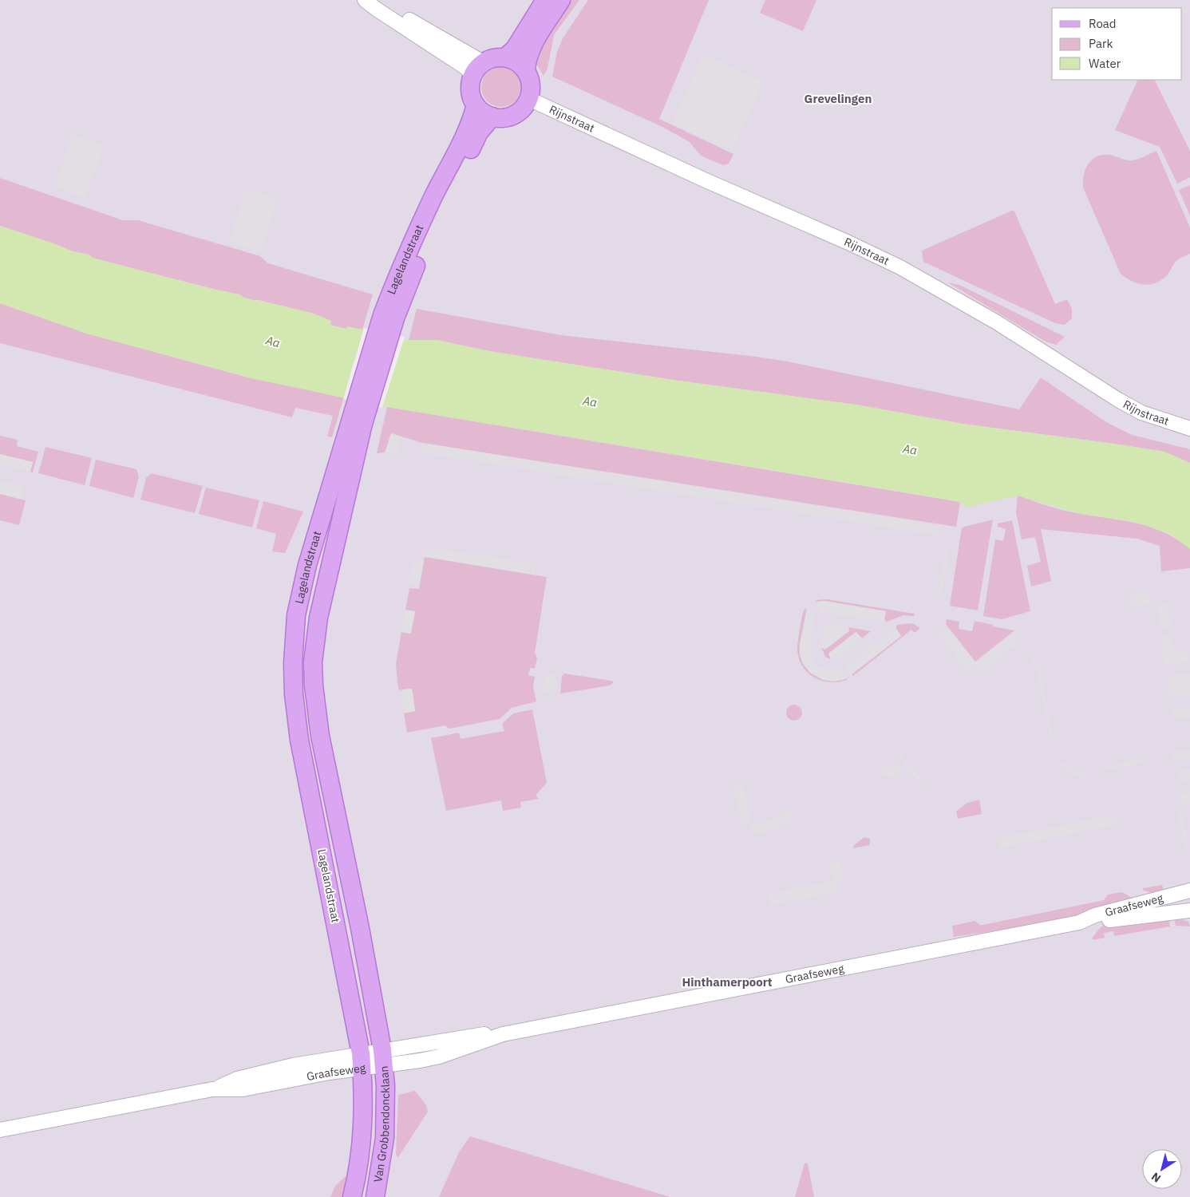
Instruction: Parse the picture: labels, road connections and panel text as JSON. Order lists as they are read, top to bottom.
{
  "streets": {
    "main road": ["Lagelandstraat", "Van Grobbendoncklaan"],
    "street": ["Rijnstraat", "Graafseweg"]
  },
  "crossings": [
    ["Rijnstraat", "Lagelandstraat"],
    ["Lagelandstraat", "Graafseweg"],
    ["Lagelandstraat", "Van Grobbendoncklaan"],
    ["Graafseweg", "Van Grobbendoncklaan"]
  ],
  "districts": ["Grevelingen", "Hinthamerpoort"],
  "water": ["Aa"],
  "legend": ["Road", "Park", "Water"],
  "north": "bottom left"
}
